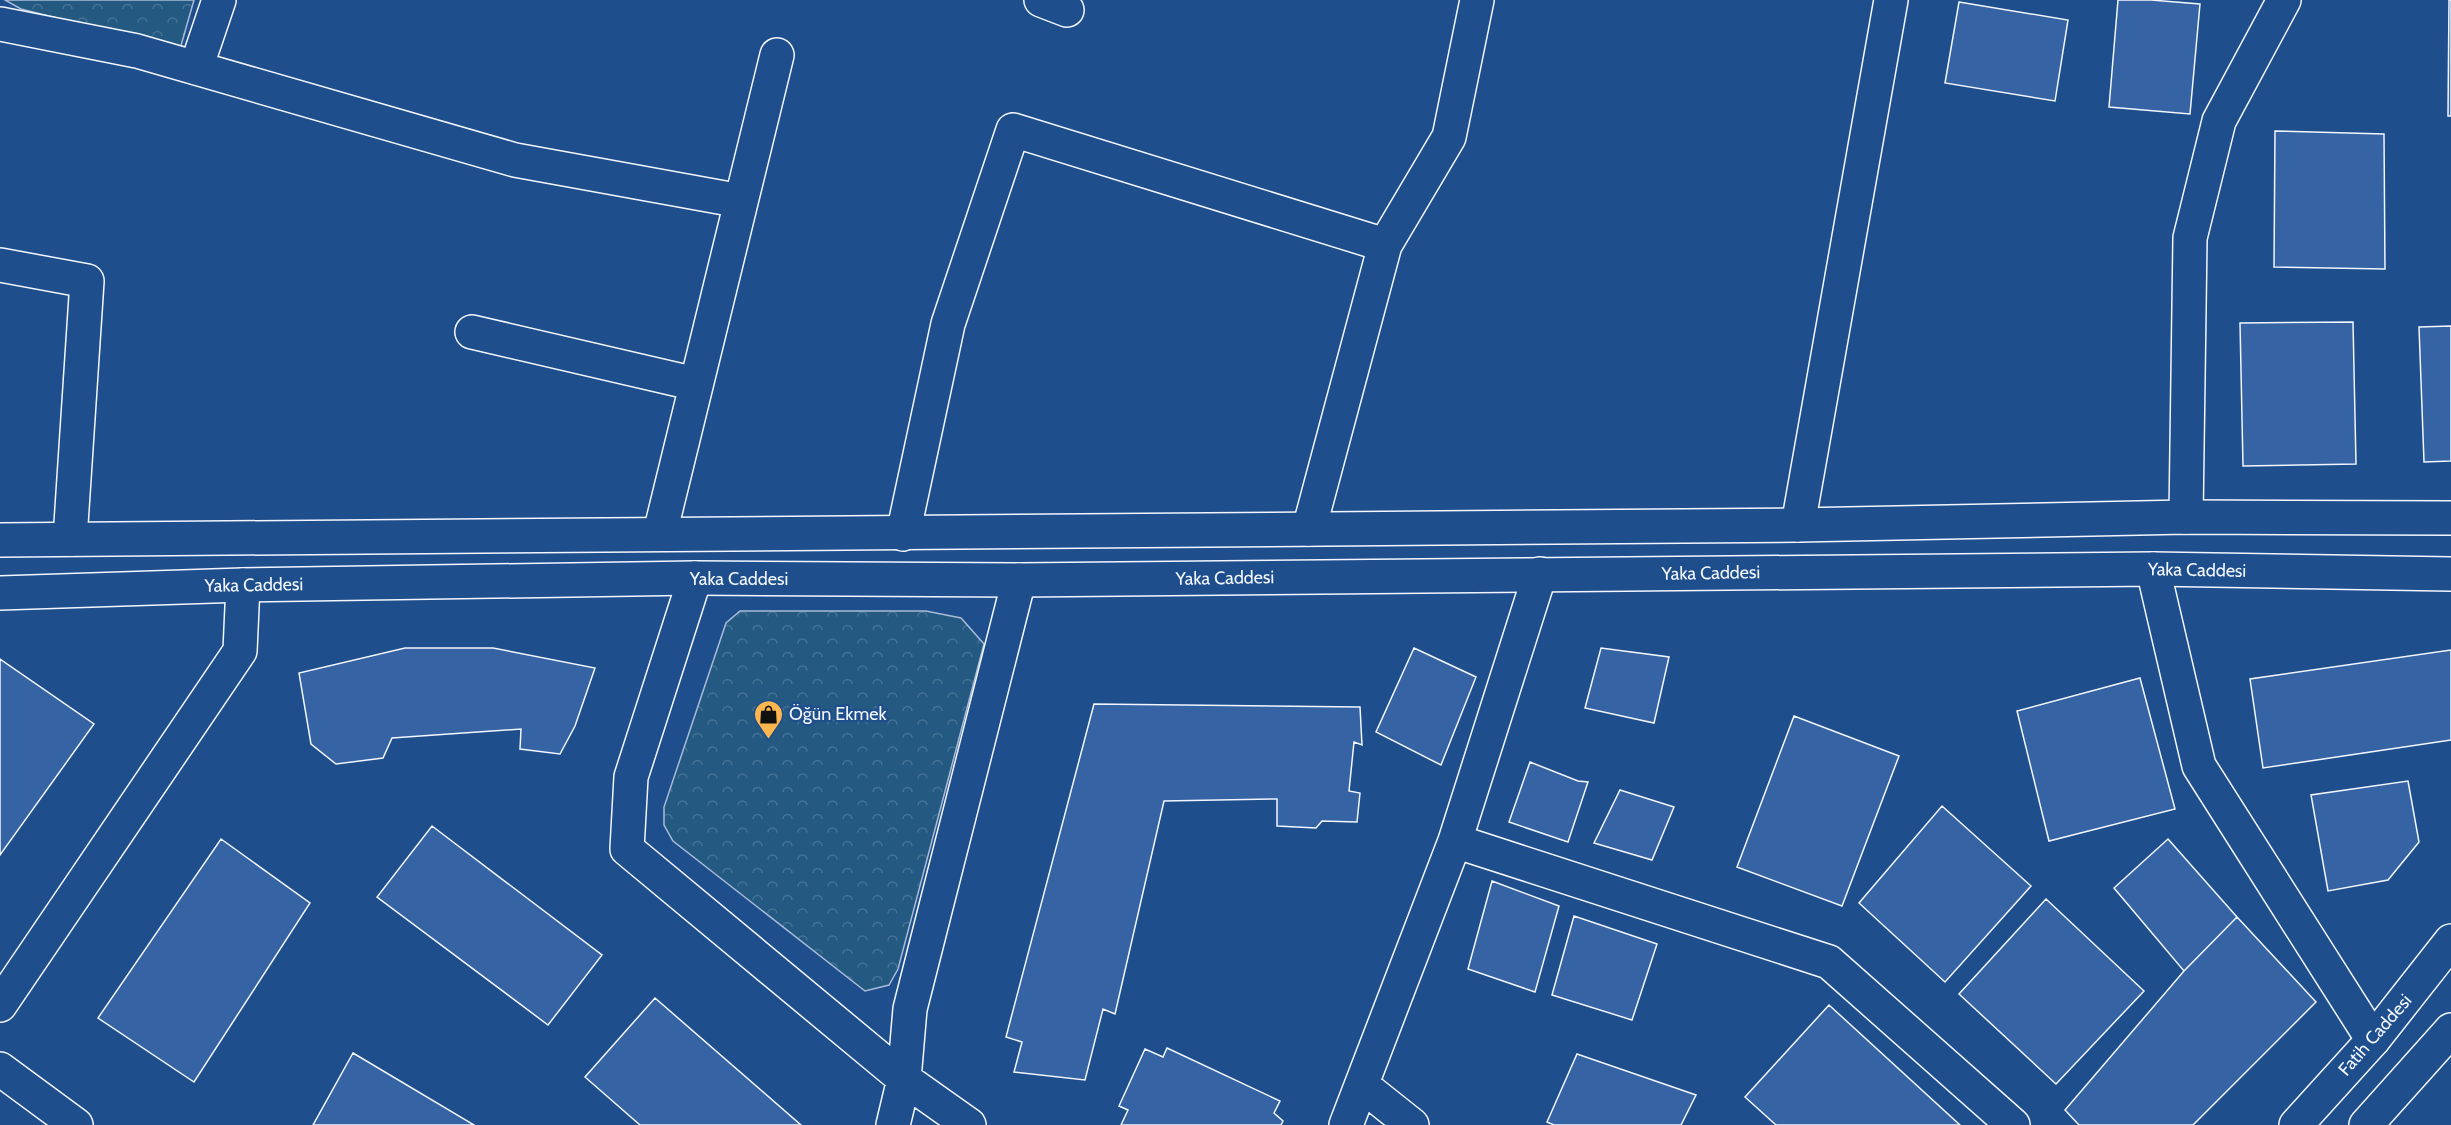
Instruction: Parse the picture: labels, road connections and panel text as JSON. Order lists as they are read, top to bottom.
{
  "streets": {
    "street": ["Yaka Caddesi", "Fatih Caddesi"]
  },
  "places": {
    "shop": ["Öğün Ekmek"]
  }
}
